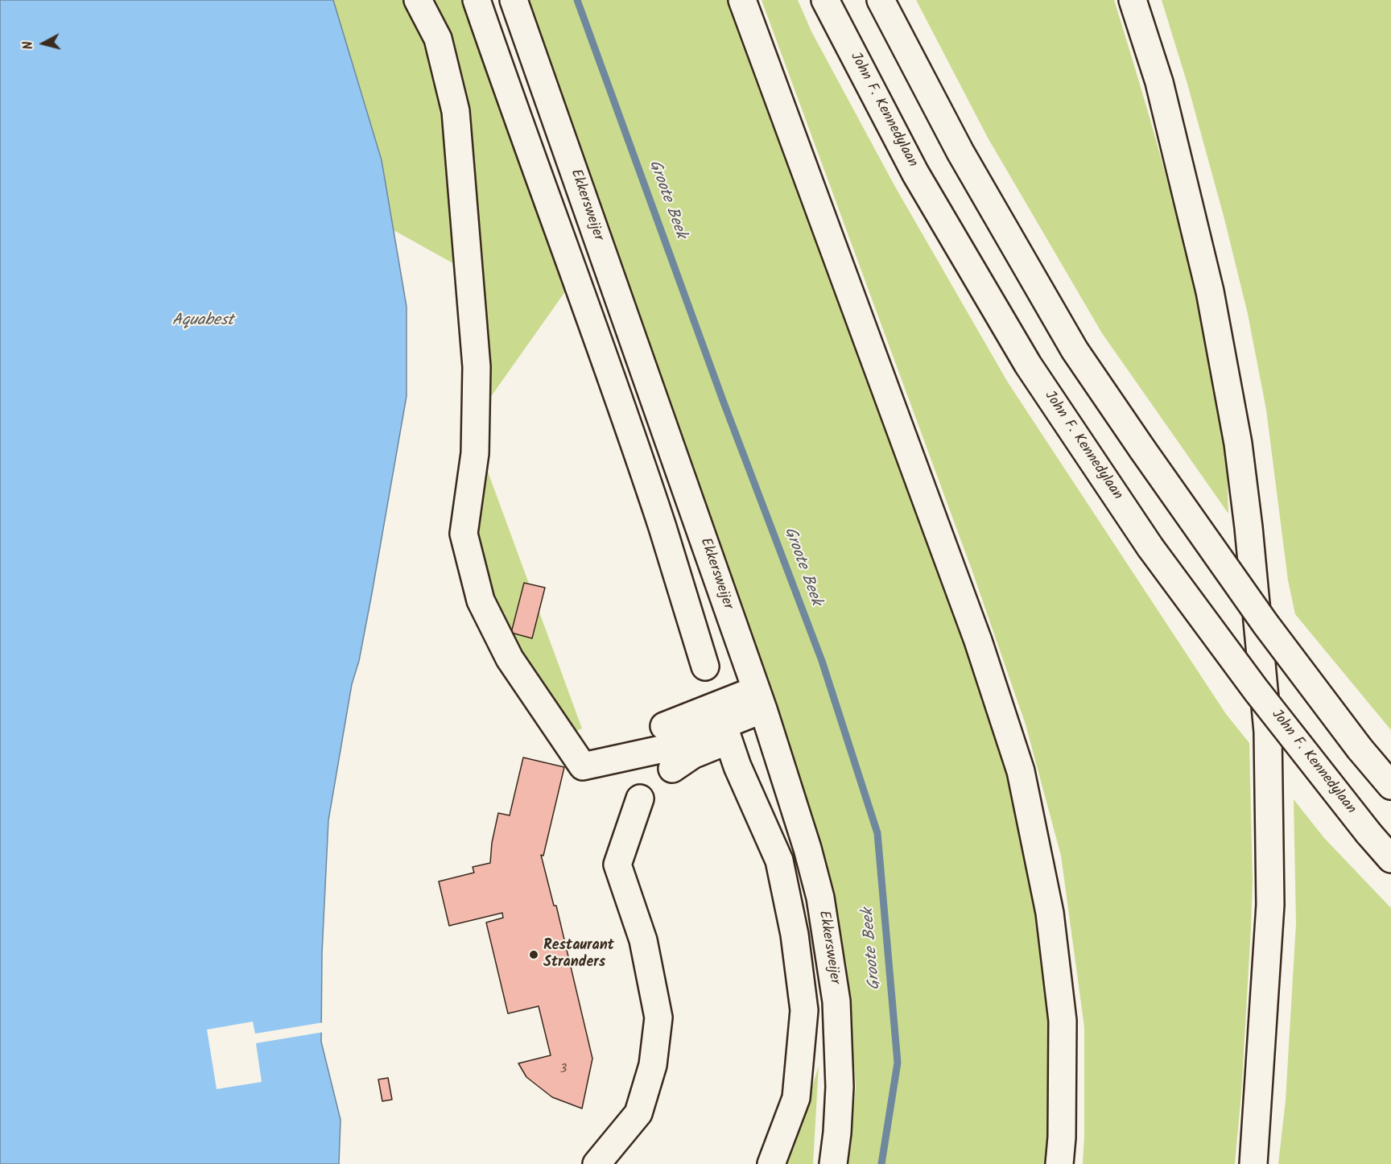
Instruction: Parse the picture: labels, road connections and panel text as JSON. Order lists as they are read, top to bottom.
{
  "streets": {
    "main road": ["John F. Kennedylaan", "Ekkersweijer"]
  },
  "water": ["Groote Beek", "Aquabest"],
  "places": ["Restaurant Stranders"],
  "house_numbers": ["3"],
  "north": "left"
}
